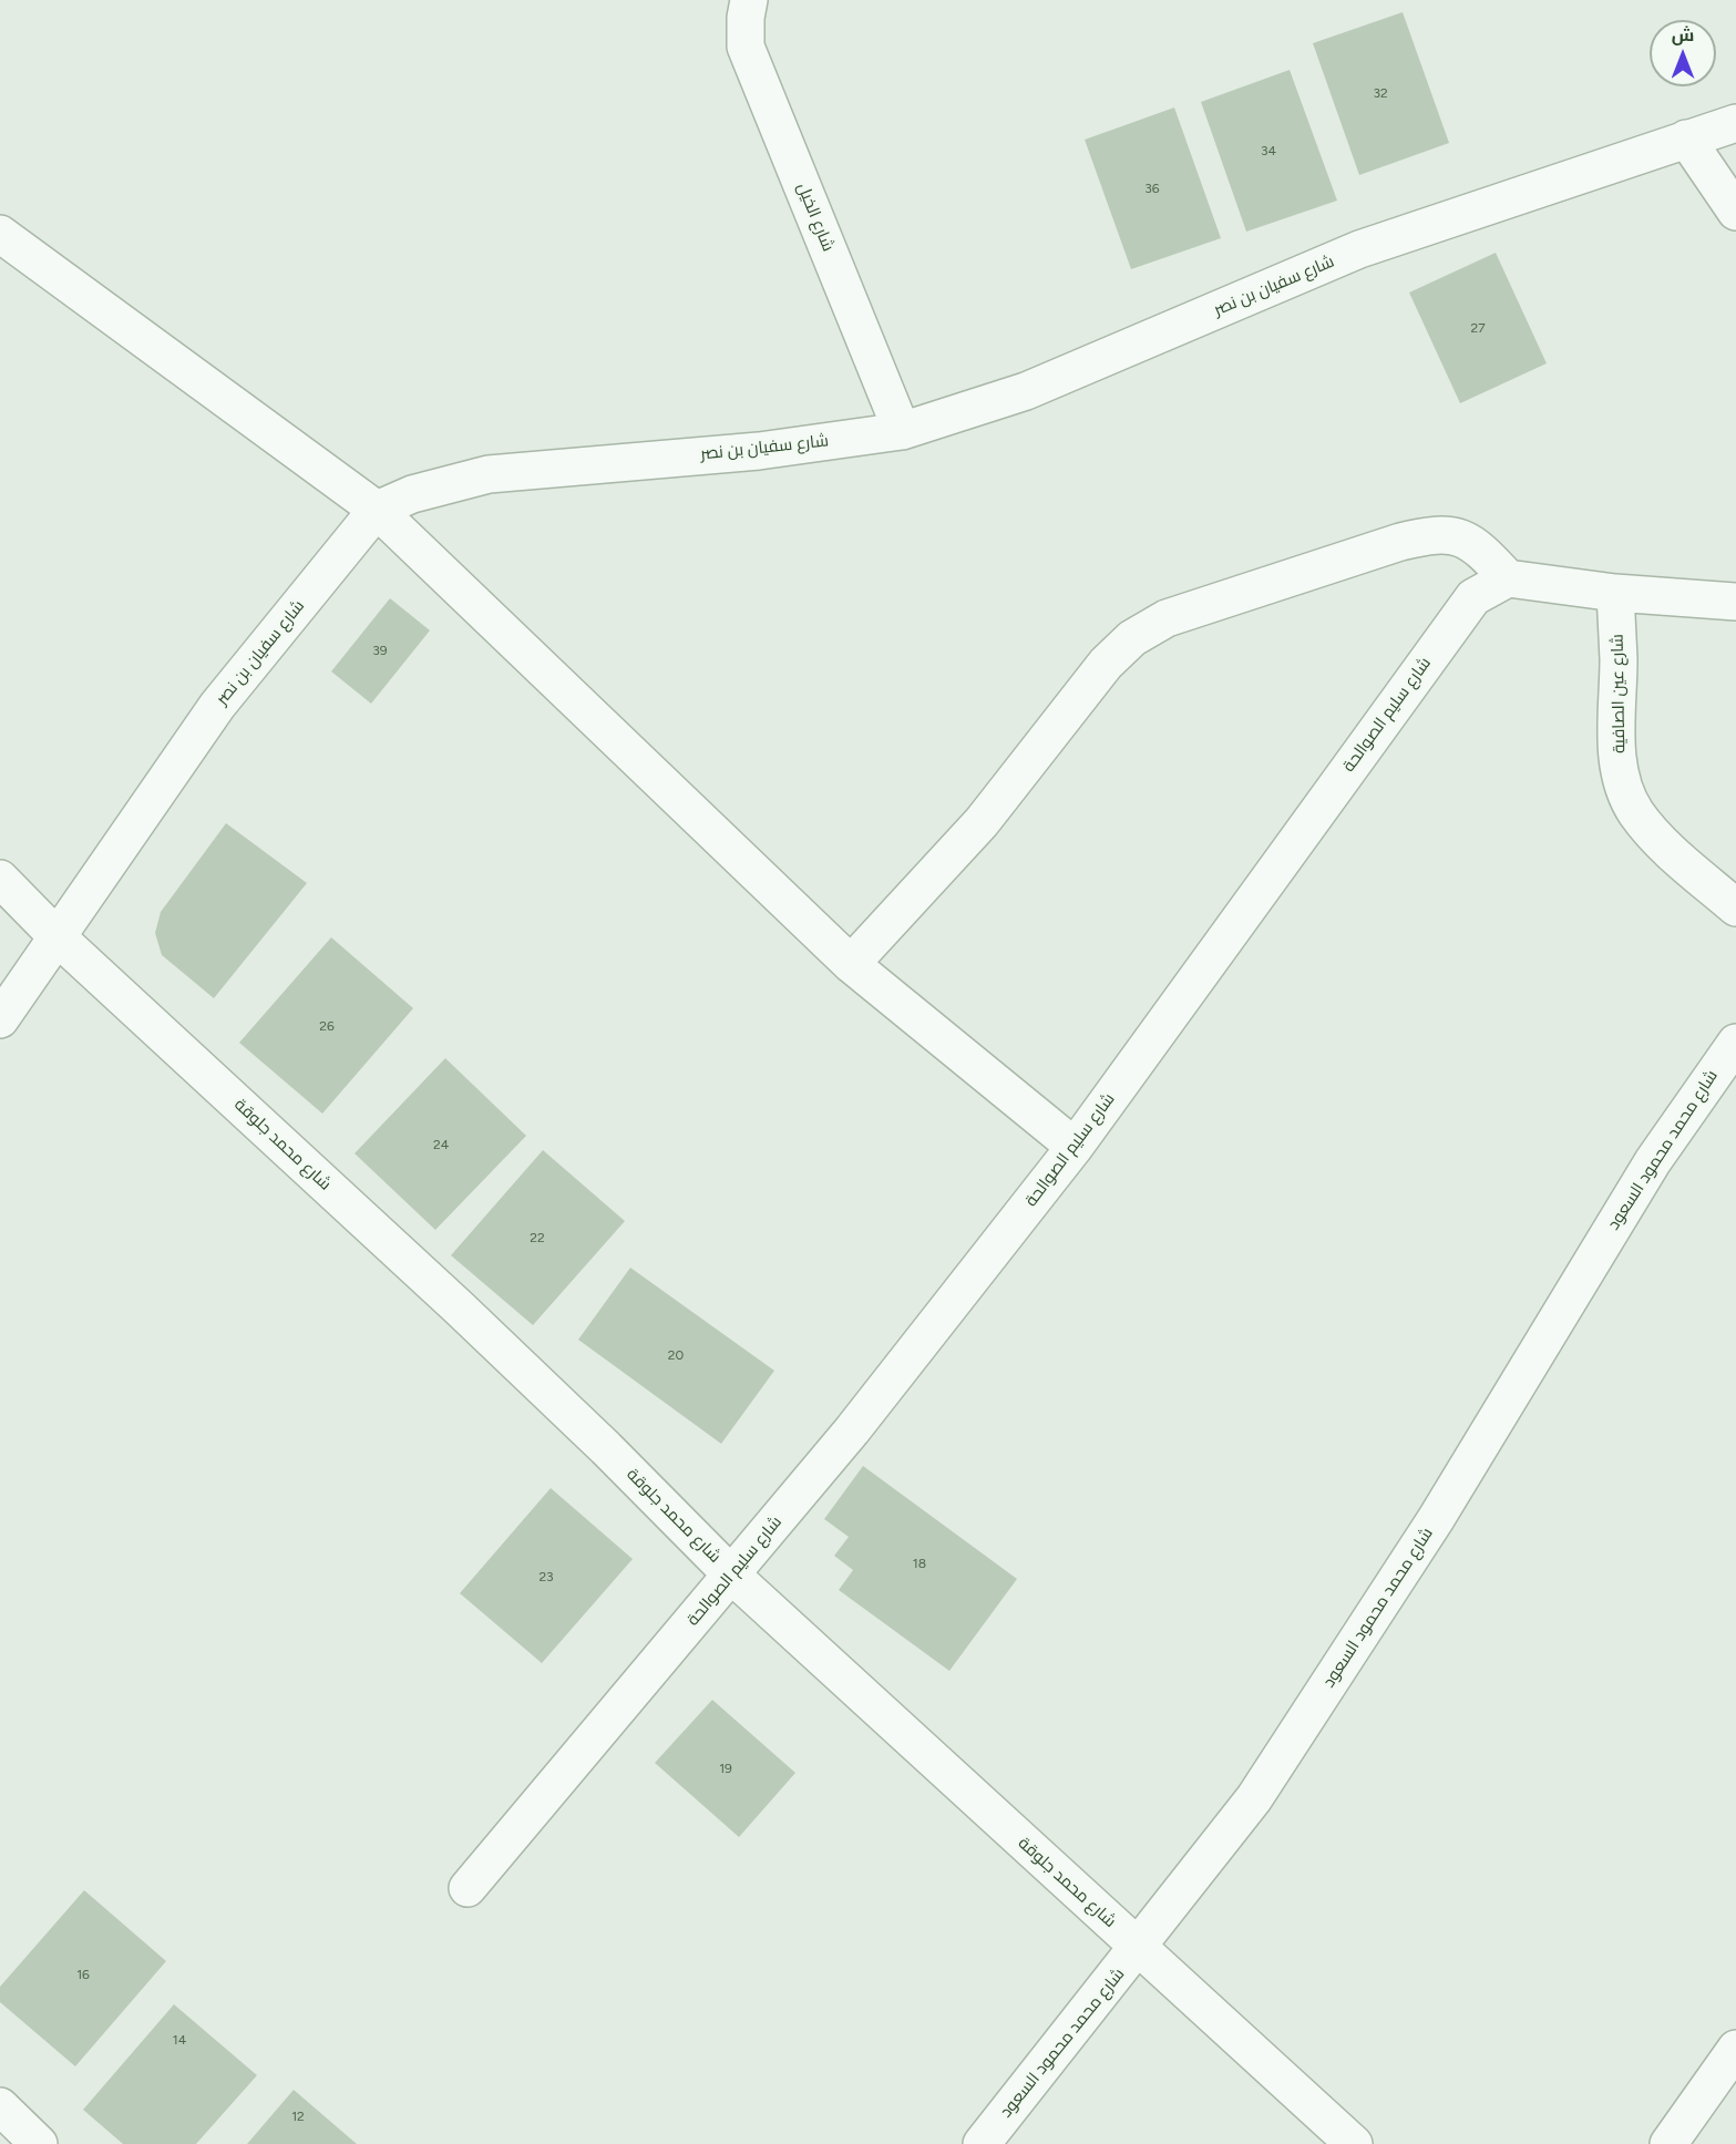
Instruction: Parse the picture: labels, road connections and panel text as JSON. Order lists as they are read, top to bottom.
{
  "streets": {
    "street": [
      "شارع الخيل",
      "شارع سفيان بن نصر",
      "شارع عين الصافية",
      "شارع سليم الصوالحة",
      "شارع محمد جلوقة",
      "شارع محمد محمود السعود"
    ]
  },
  "crossings": [
    ["شارع الخيل", "شارع سفيان بن نصر"],
    ["شارع سفيان بن نصر", "شارع محمد جلوقة"],
    ["شارع سليم الصوالحة", "شارع محمد جلوقة"],
    ["شارع محمد جلوقة", "شارع محمد محمود السعود"]
  ],
  "house_numbers": [
    "32",
    "34",
    "36",
    "27",
    "39",
    "26",
    "24",
    "22",
    "20",
    "18",
    "23",
    "19",
    "16",
    "14",
    "12"
  ],
  "north": "top"
}
